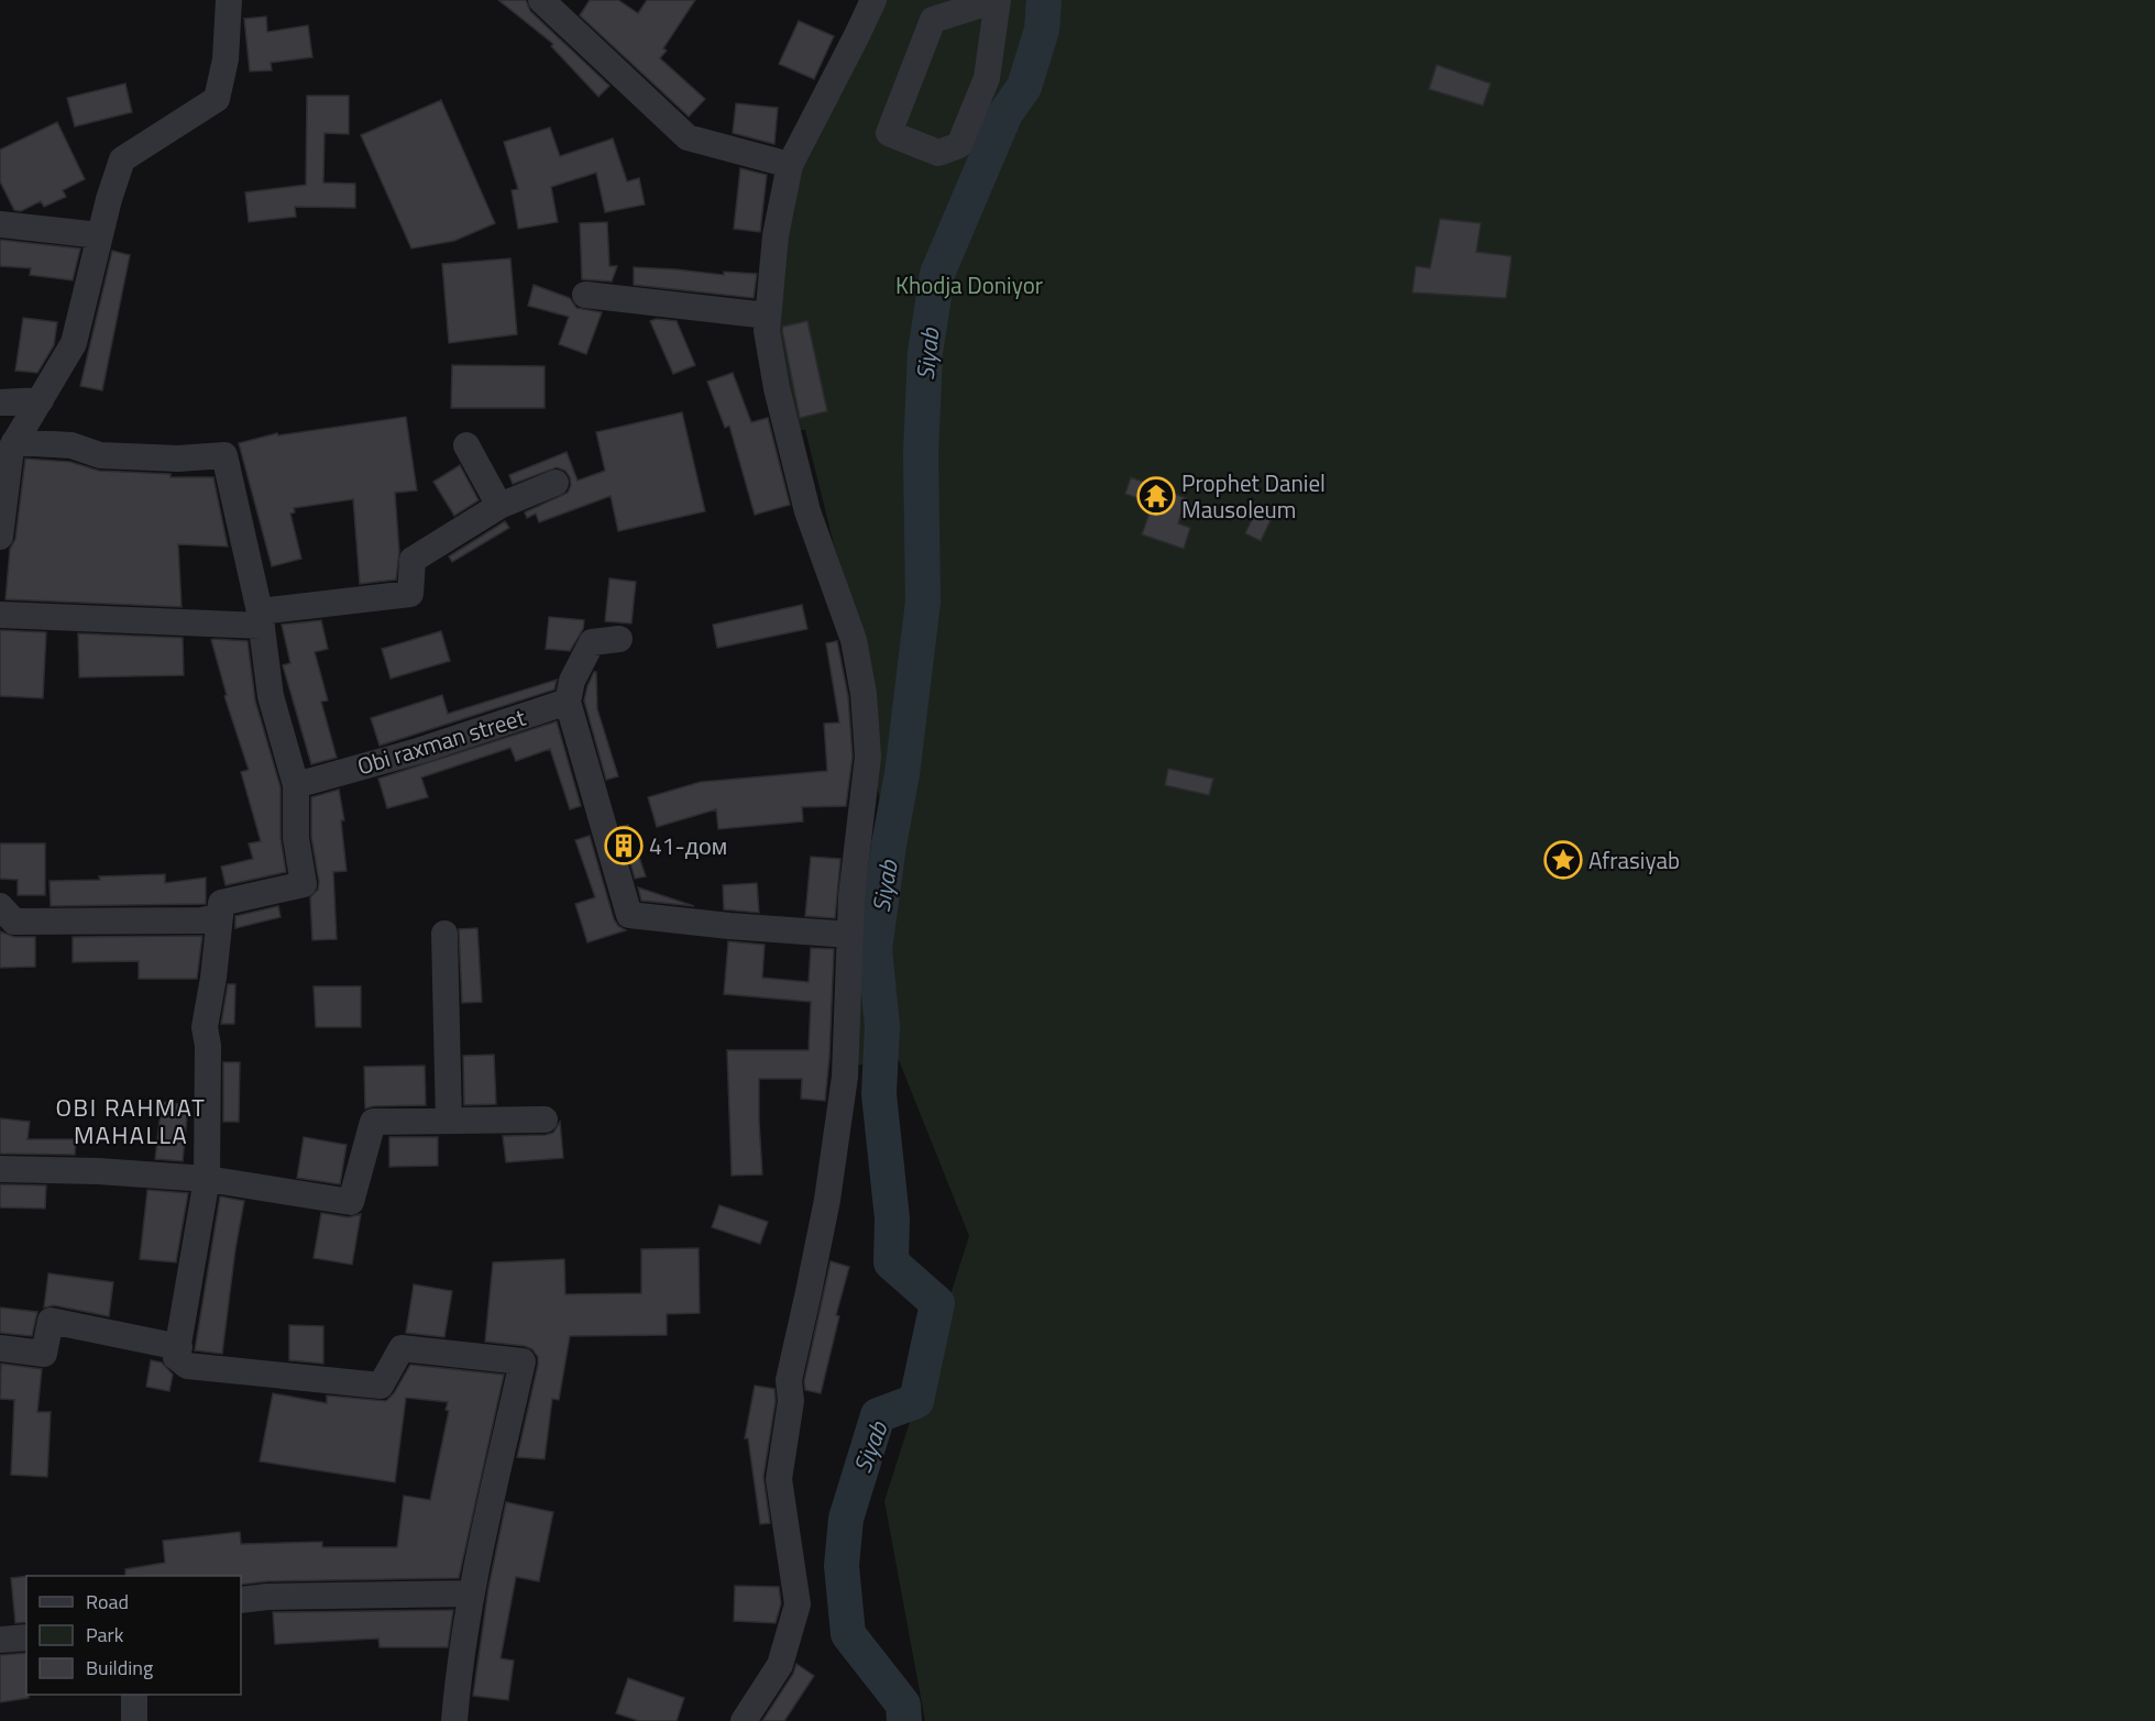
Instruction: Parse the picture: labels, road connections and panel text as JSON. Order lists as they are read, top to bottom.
{
  "streets": {
    "street": ["Obi raxman street"]
  },
  "districts": ["OBI RAHMAT MAHALLA"],
  "water": ["Siyab"],
  "parks": ["Khodja Doniyor"],
  "places": {
    "temple": ["Prophet Daniel Mausoleum"],
    "building": ["41-дом"],
    "place": ["Afrasiyab"]
  },
  "legend": ["Road", "Park", "Building"]
}
